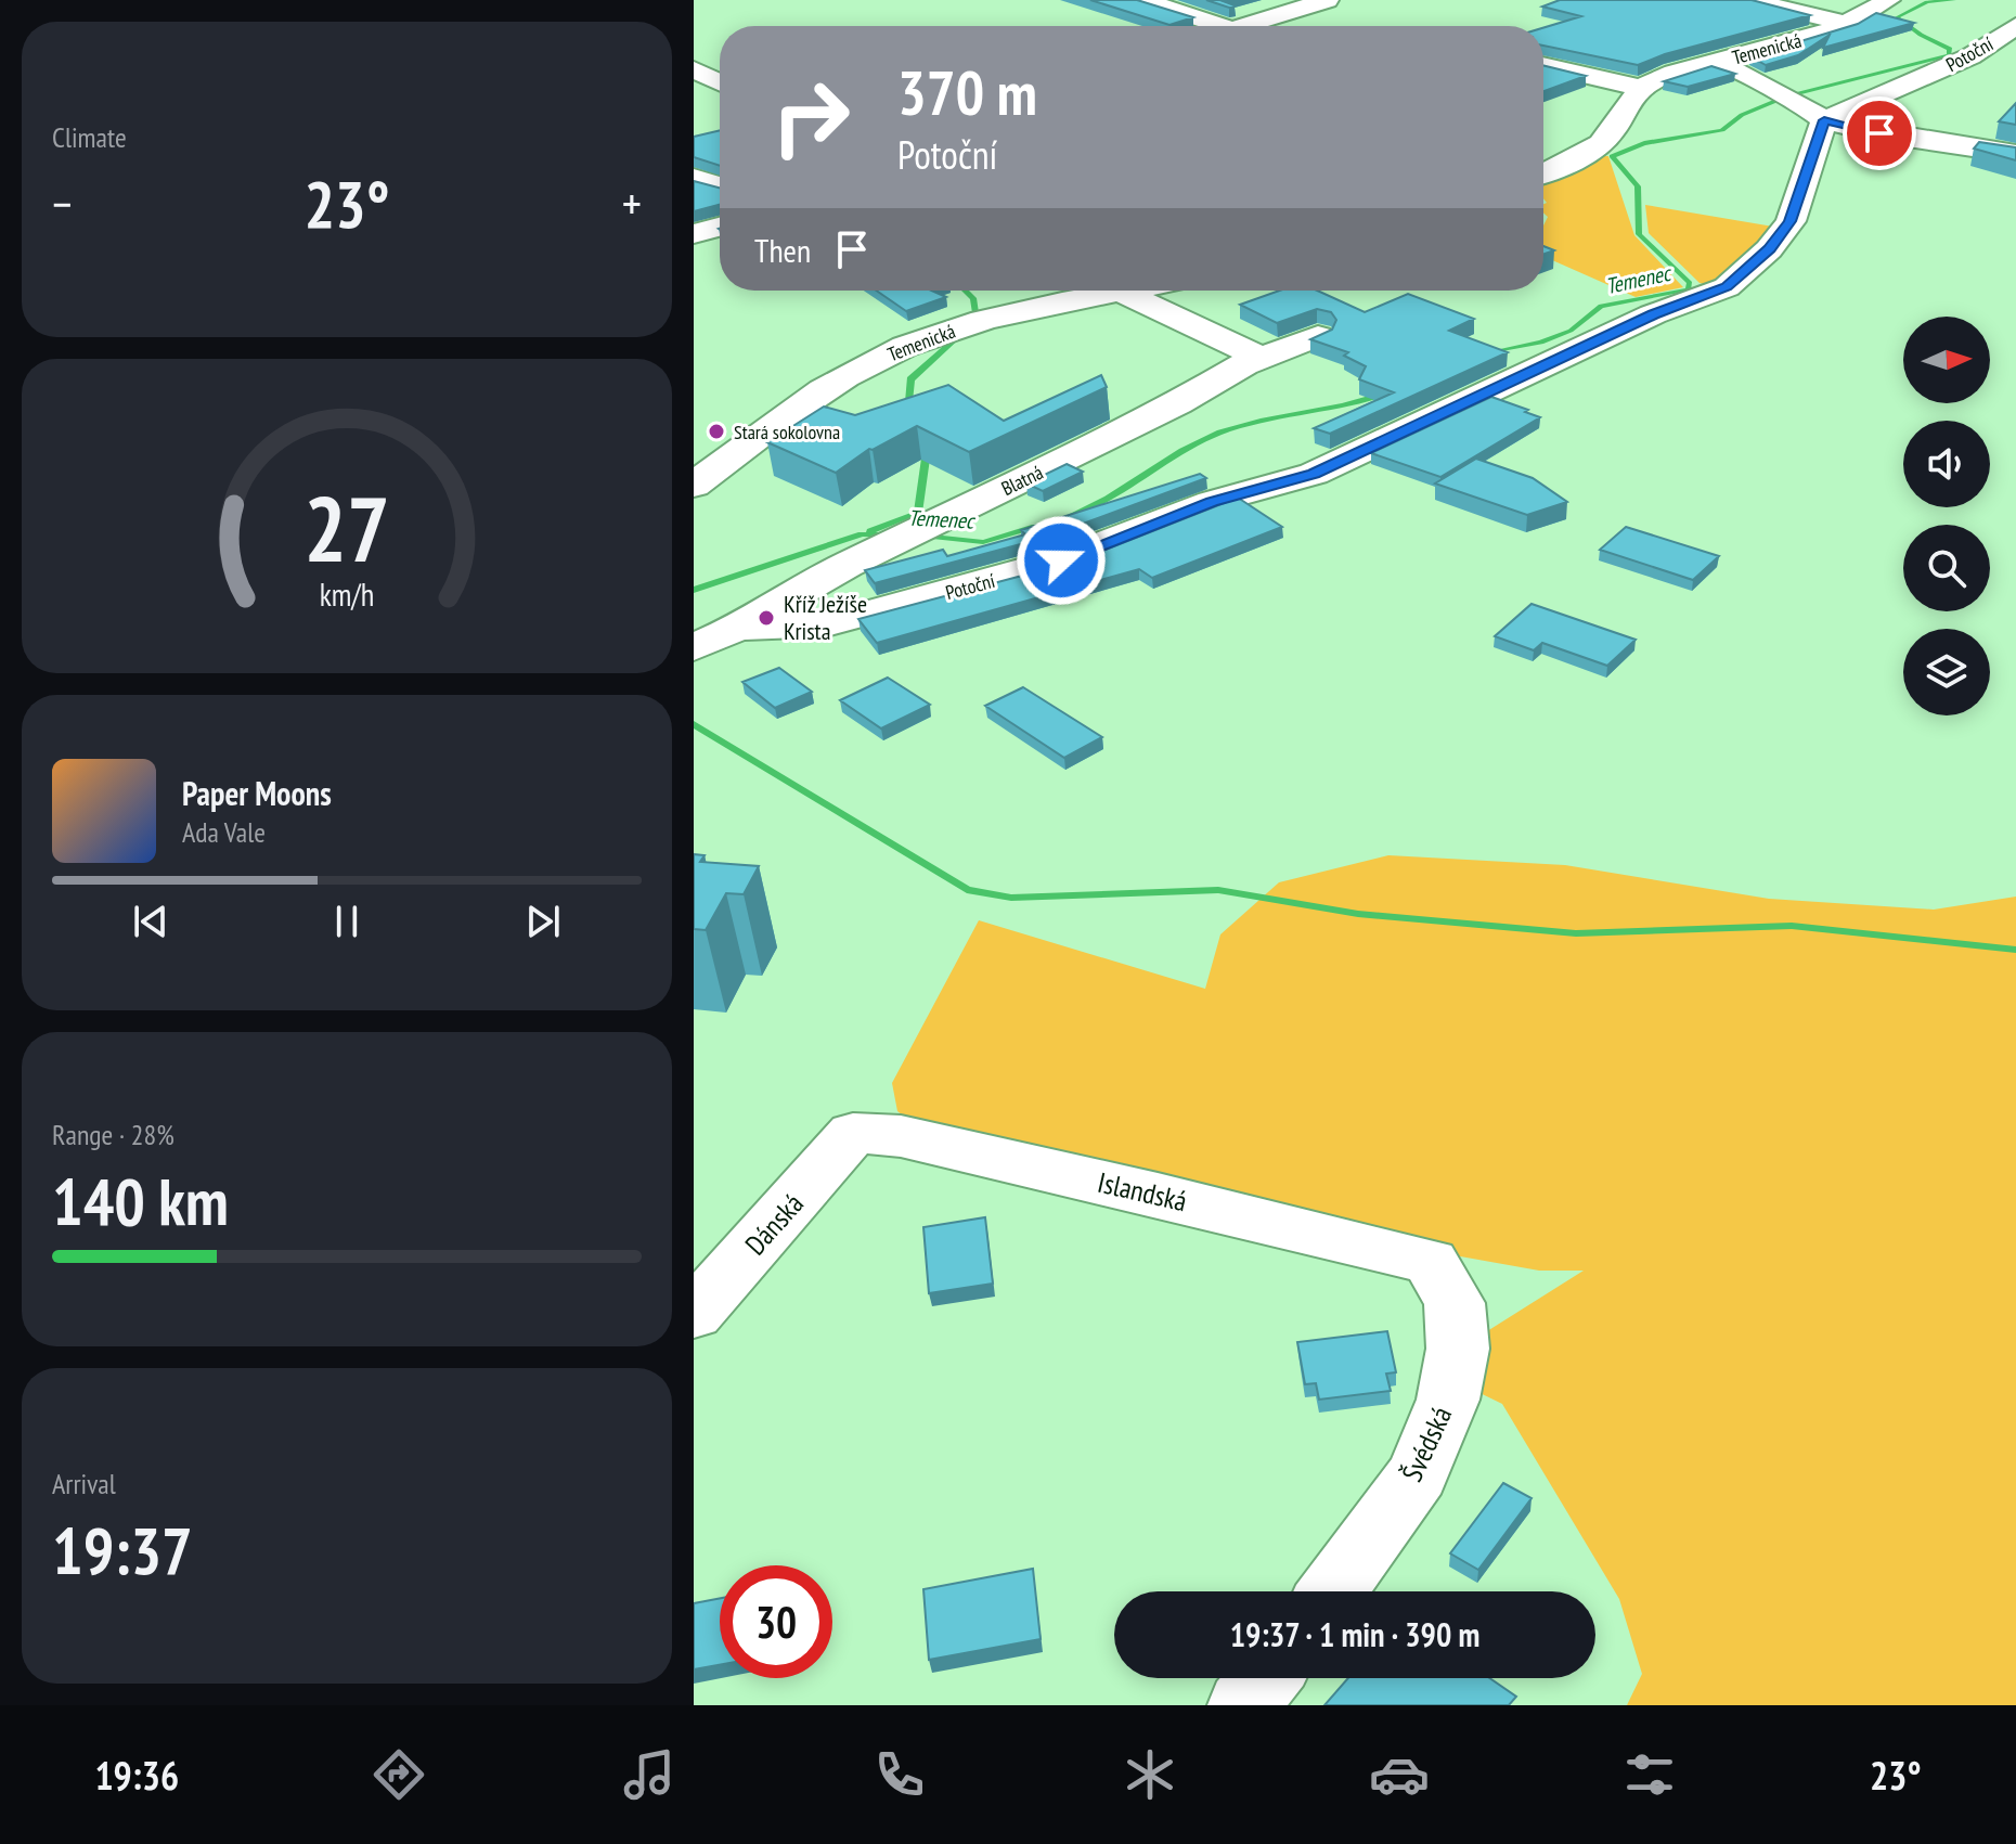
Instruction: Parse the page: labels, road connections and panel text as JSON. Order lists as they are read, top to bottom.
{
  "streets": {
    "street": [
      "Temenická",
      "Potoční",
      "Blatná",
      "Islandská",
      "Dánská",
      "Švédská"
    ]
  },
  "crossings": [
    ["Potoční", "Blatná"],
    ["Islandská", "Dánská"],
    ["Islandská", "Švédská"]
  ],
  "water": ["Temenec"],
  "places": ["Stará sokolovna", "Kříž Ježíše Krista"],
  "north": "right",
  "page": {
    "tile": [
      "Climate",
      ["Range · 28%", "140 km"],
      ["Arrival", "19:37"]
    ],
    "turn": ["370 m", "Potoční"],
    "heat": ["−", "23°", "+"],
    "then": "Then",
    "song": ["Paper Moons", "Ada Vale"],
    "limit": "30",
    "trip": "19:37 · 1 min · 390 m",
    "tabs": ["19:36", "23°"],
    "gauge": ["27", "km/h"]
  }
}
